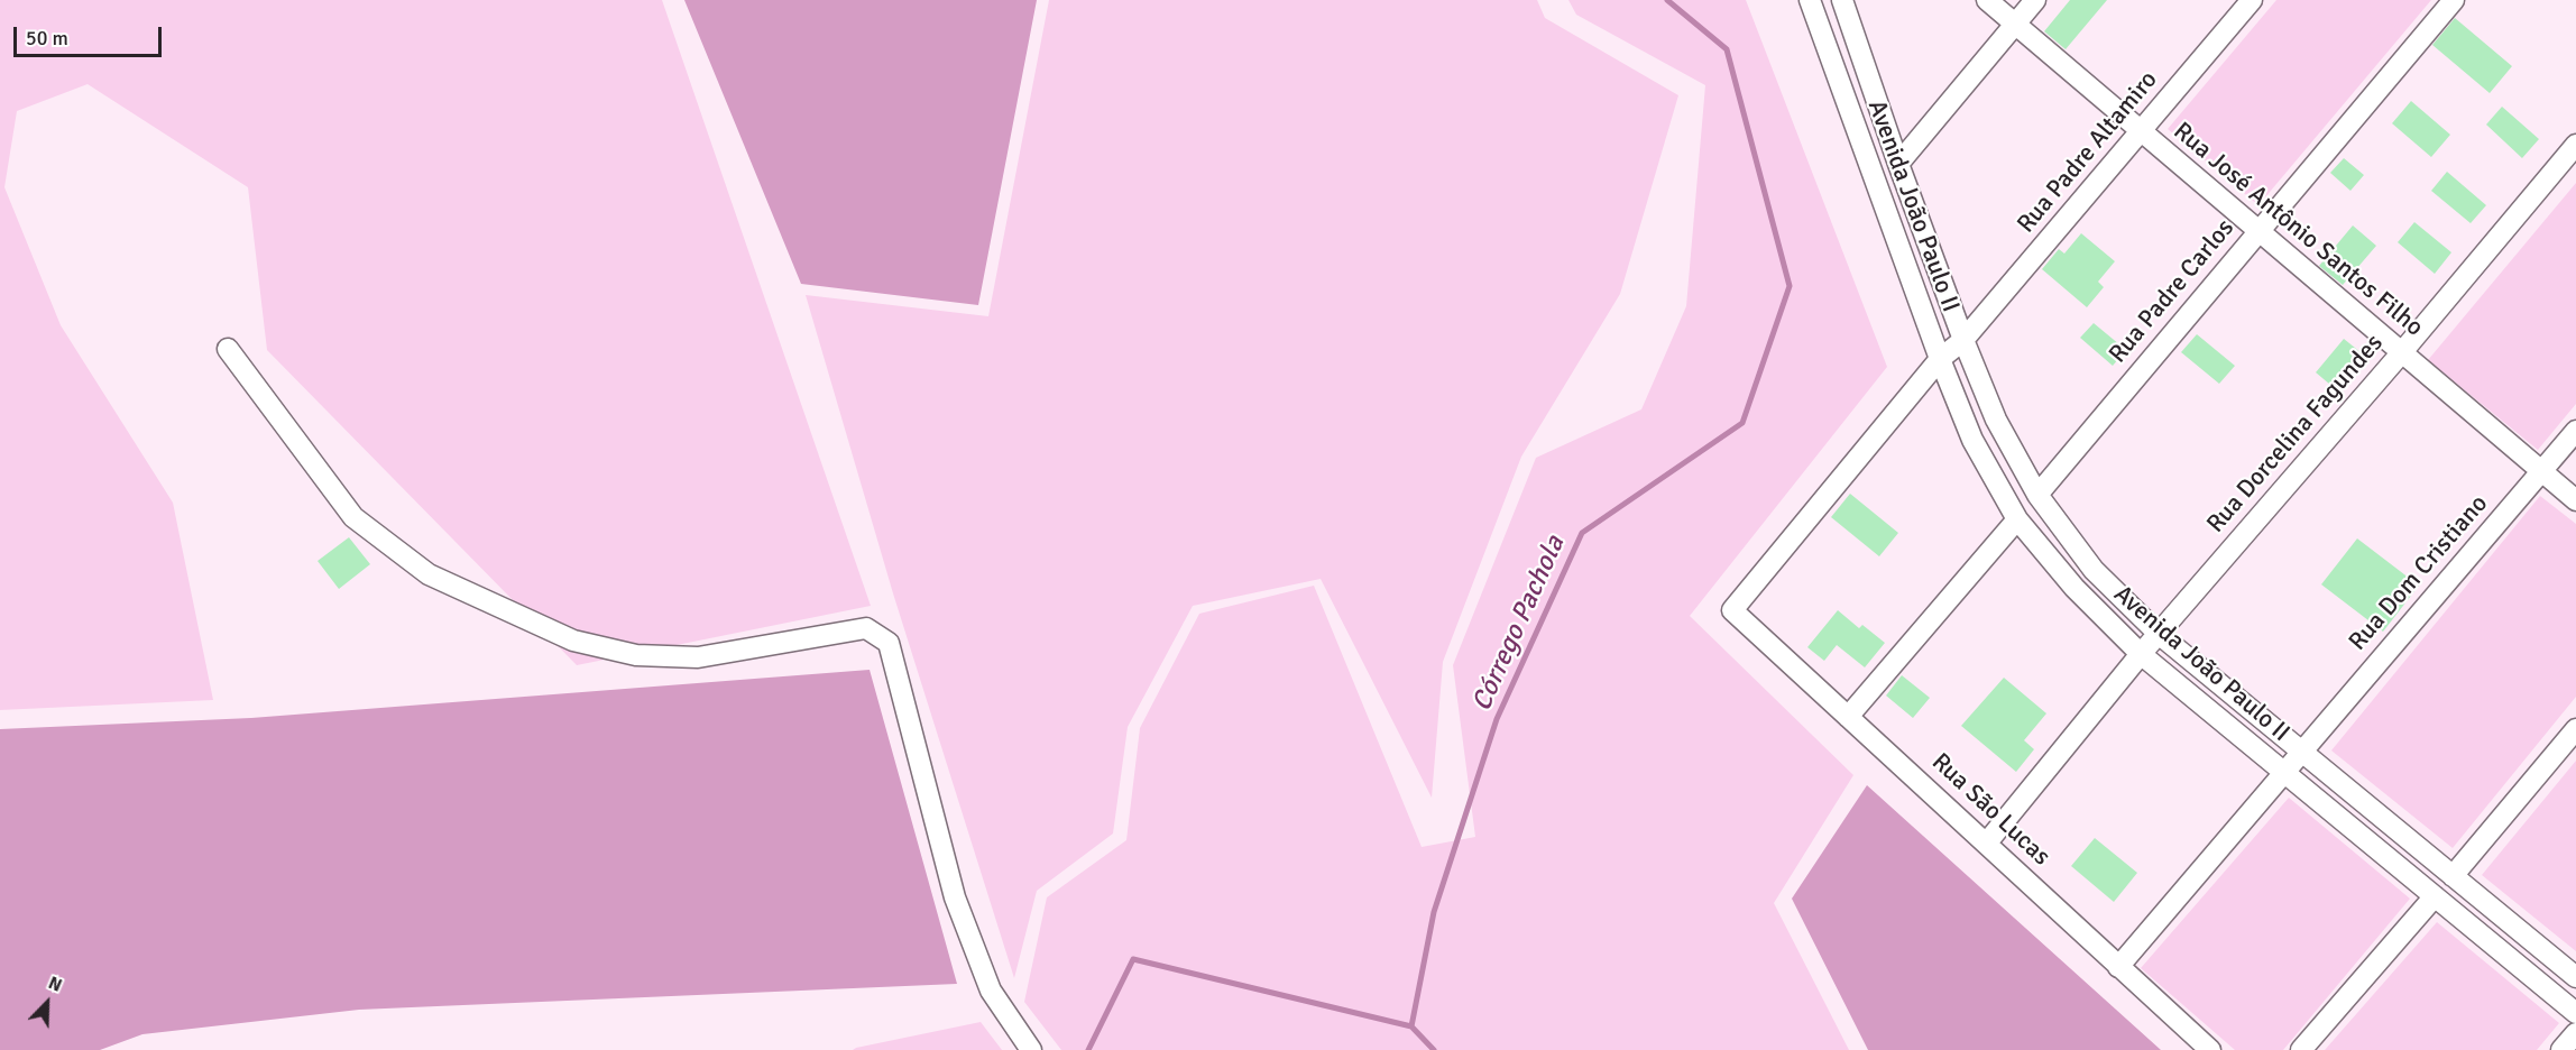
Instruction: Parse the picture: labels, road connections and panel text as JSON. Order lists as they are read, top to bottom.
{
  "streets": {
    "street": [
      "Rua Padre Altamiro",
      "Avenida João Paulo II",
      "Rua José Antônio Santos Filho",
      "Rua Padre Carlos",
      "Rua Dorcelina Fagundes",
      "Rua Dom Cristiano",
      "Rua São Lucas"
    ]
  },
  "crossings": [
    ["Rua Padre Altamiro", "Avenida João Paulo II"],
    ["Rua Padre Altamiro", "Rua José Antônio Santos Filho"],
    ["Rua Padre Altamiro", "Rua São Lucas"],
    ["Avenida João Paulo II", "Rua Padre Carlos"],
    ["Avenida João Paulo II", "Rua Dorcelina Fagundes"],
    ["Avenida João Paulo II", "Rua Dom Cristiano"],
    ["Avenida João Paulo II", "Rua São Lucas"],
    ["Rua José Antônio Santos Filho", "Rua Padre Carlos"],
    ["Rua José Antônio Santos Filho", "Rua Dorcelina Fagundes"],
    ["Rua José Antônio Santos Filho", "Rua Dom Cristiano"]
  ],
  "water": ["Córrego Pachola"],
  "scale_bar": "50 m",
  "north": "top right"
}
